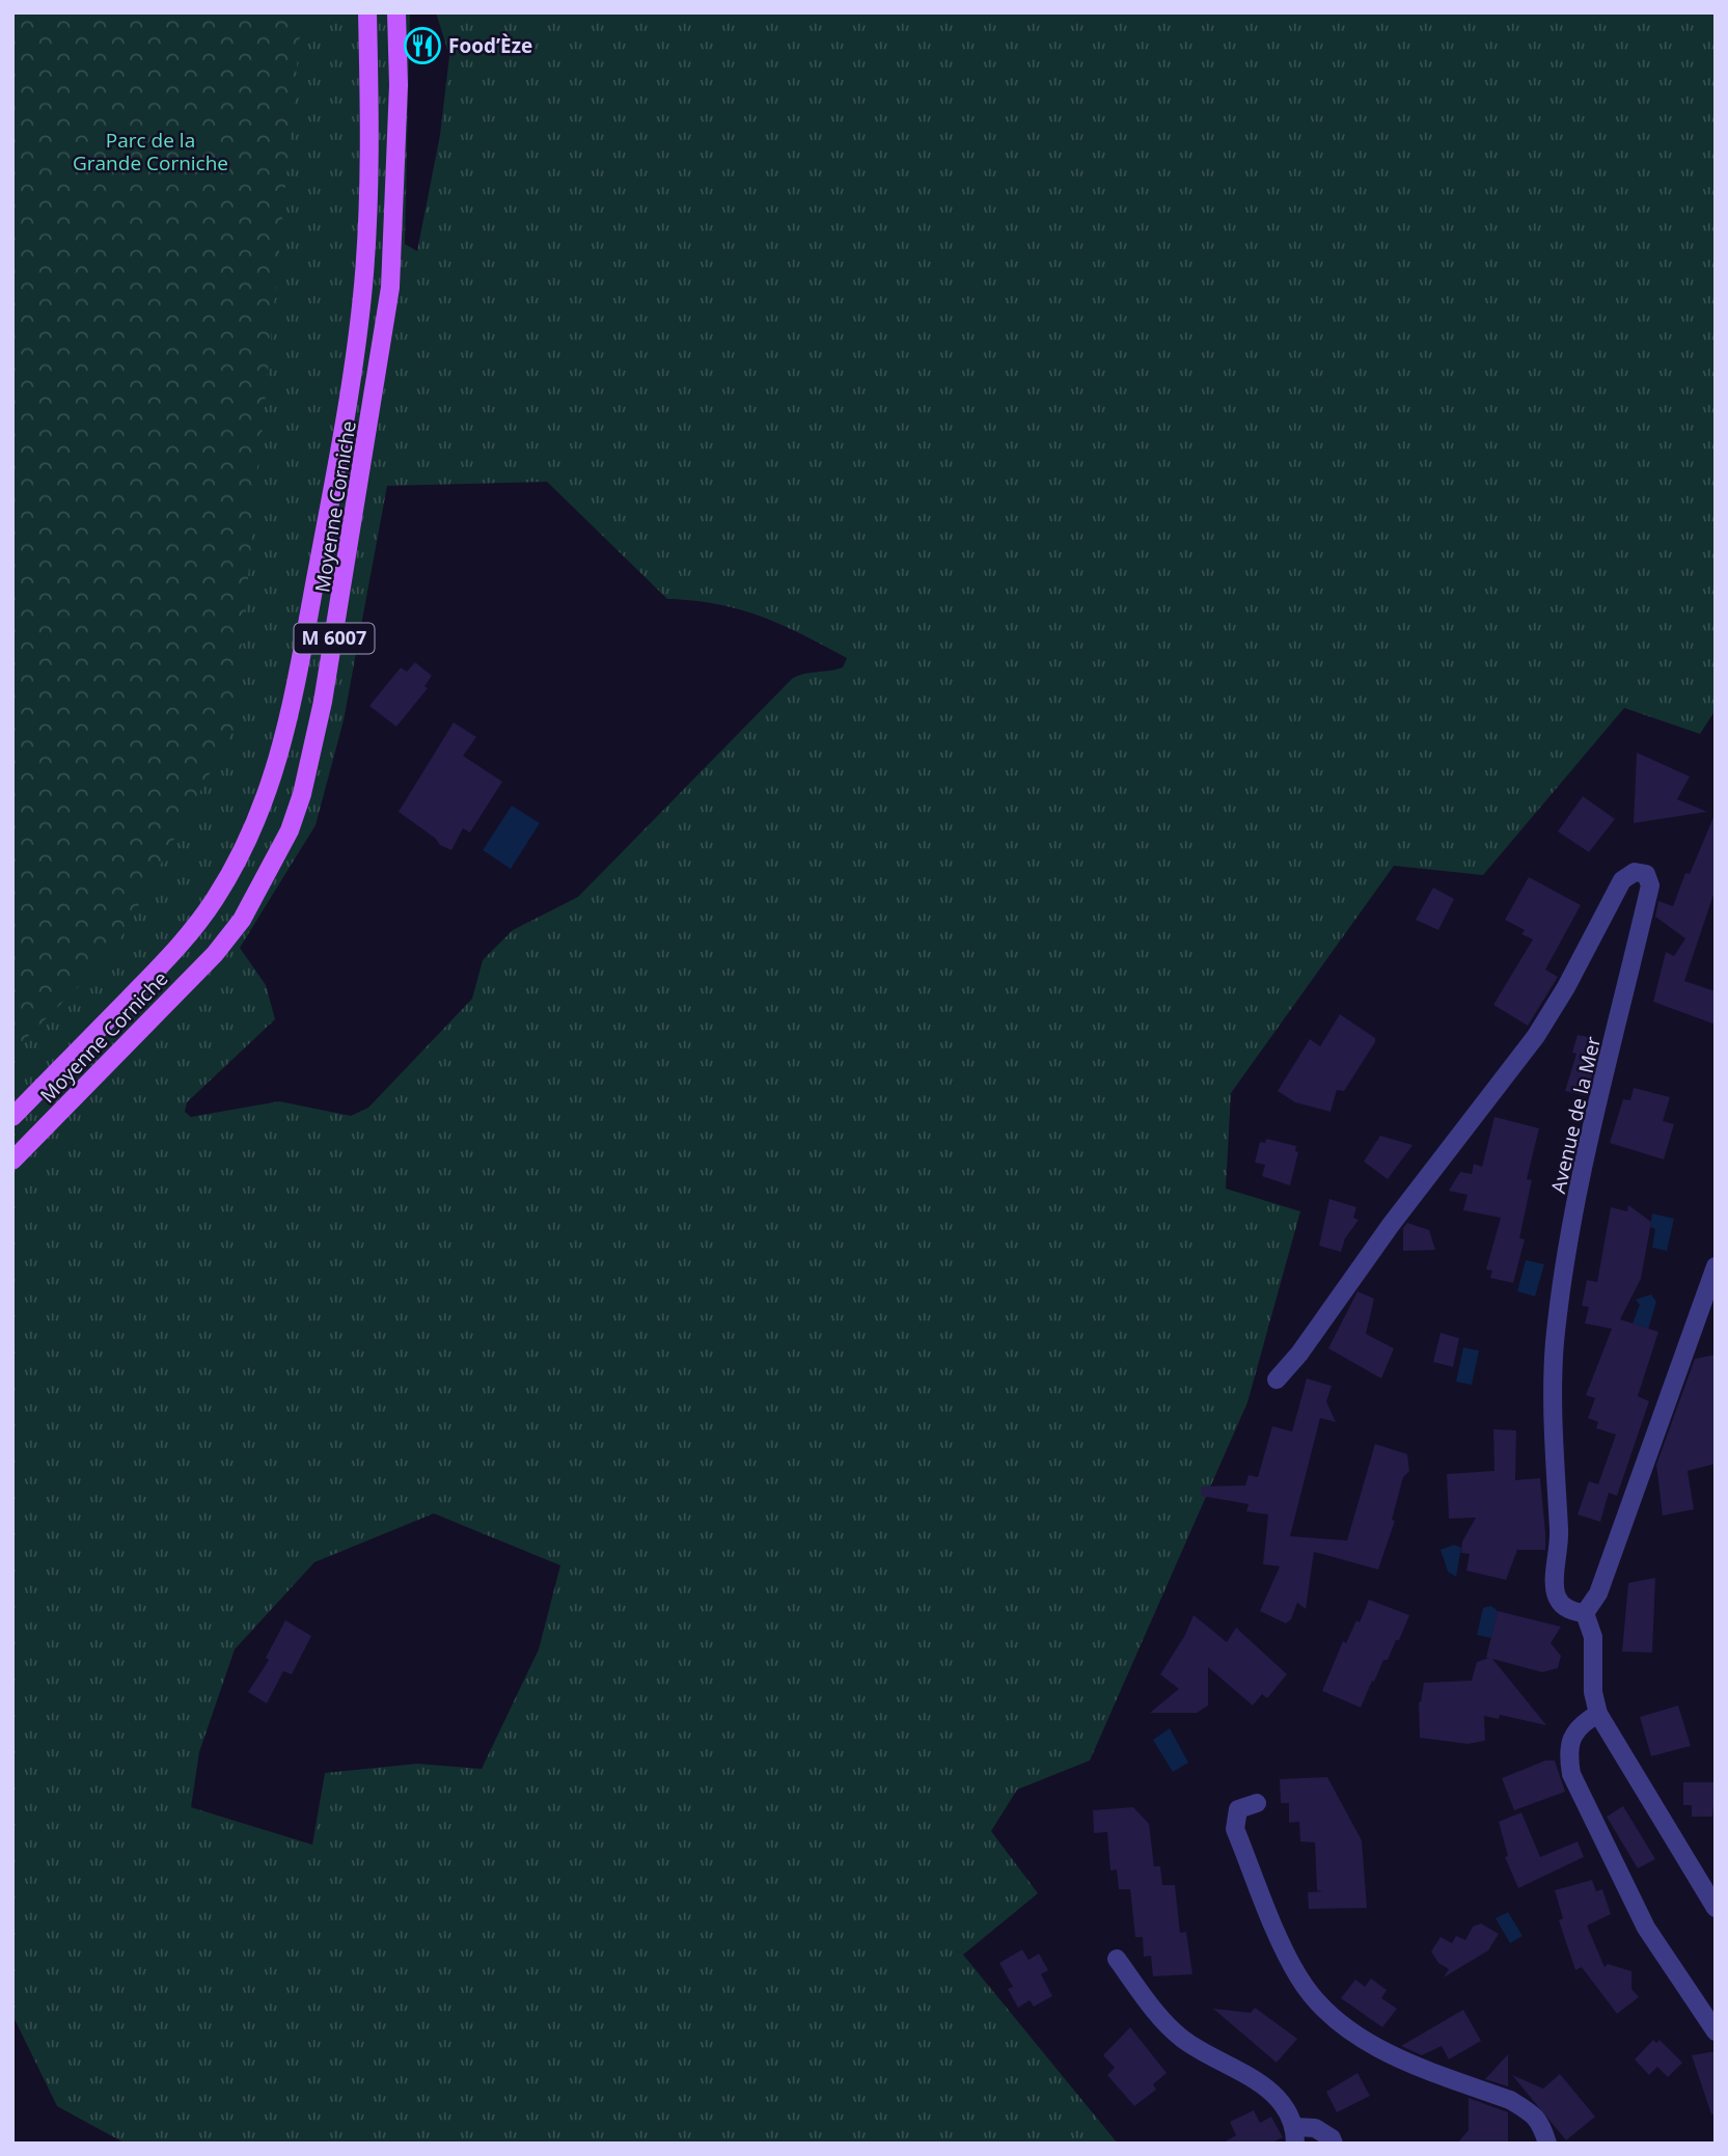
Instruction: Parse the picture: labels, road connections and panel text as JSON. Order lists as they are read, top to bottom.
{
  "streets": {
    "main road": ["Moyenne Corniche", "M 6007"],
    "street": ["Avenue de la Mer"]
  },
  "parks": ["Parc de la Grande Corniche"],
  "places": {
    "restaurant": ["Food’Èze"]
  }
}
